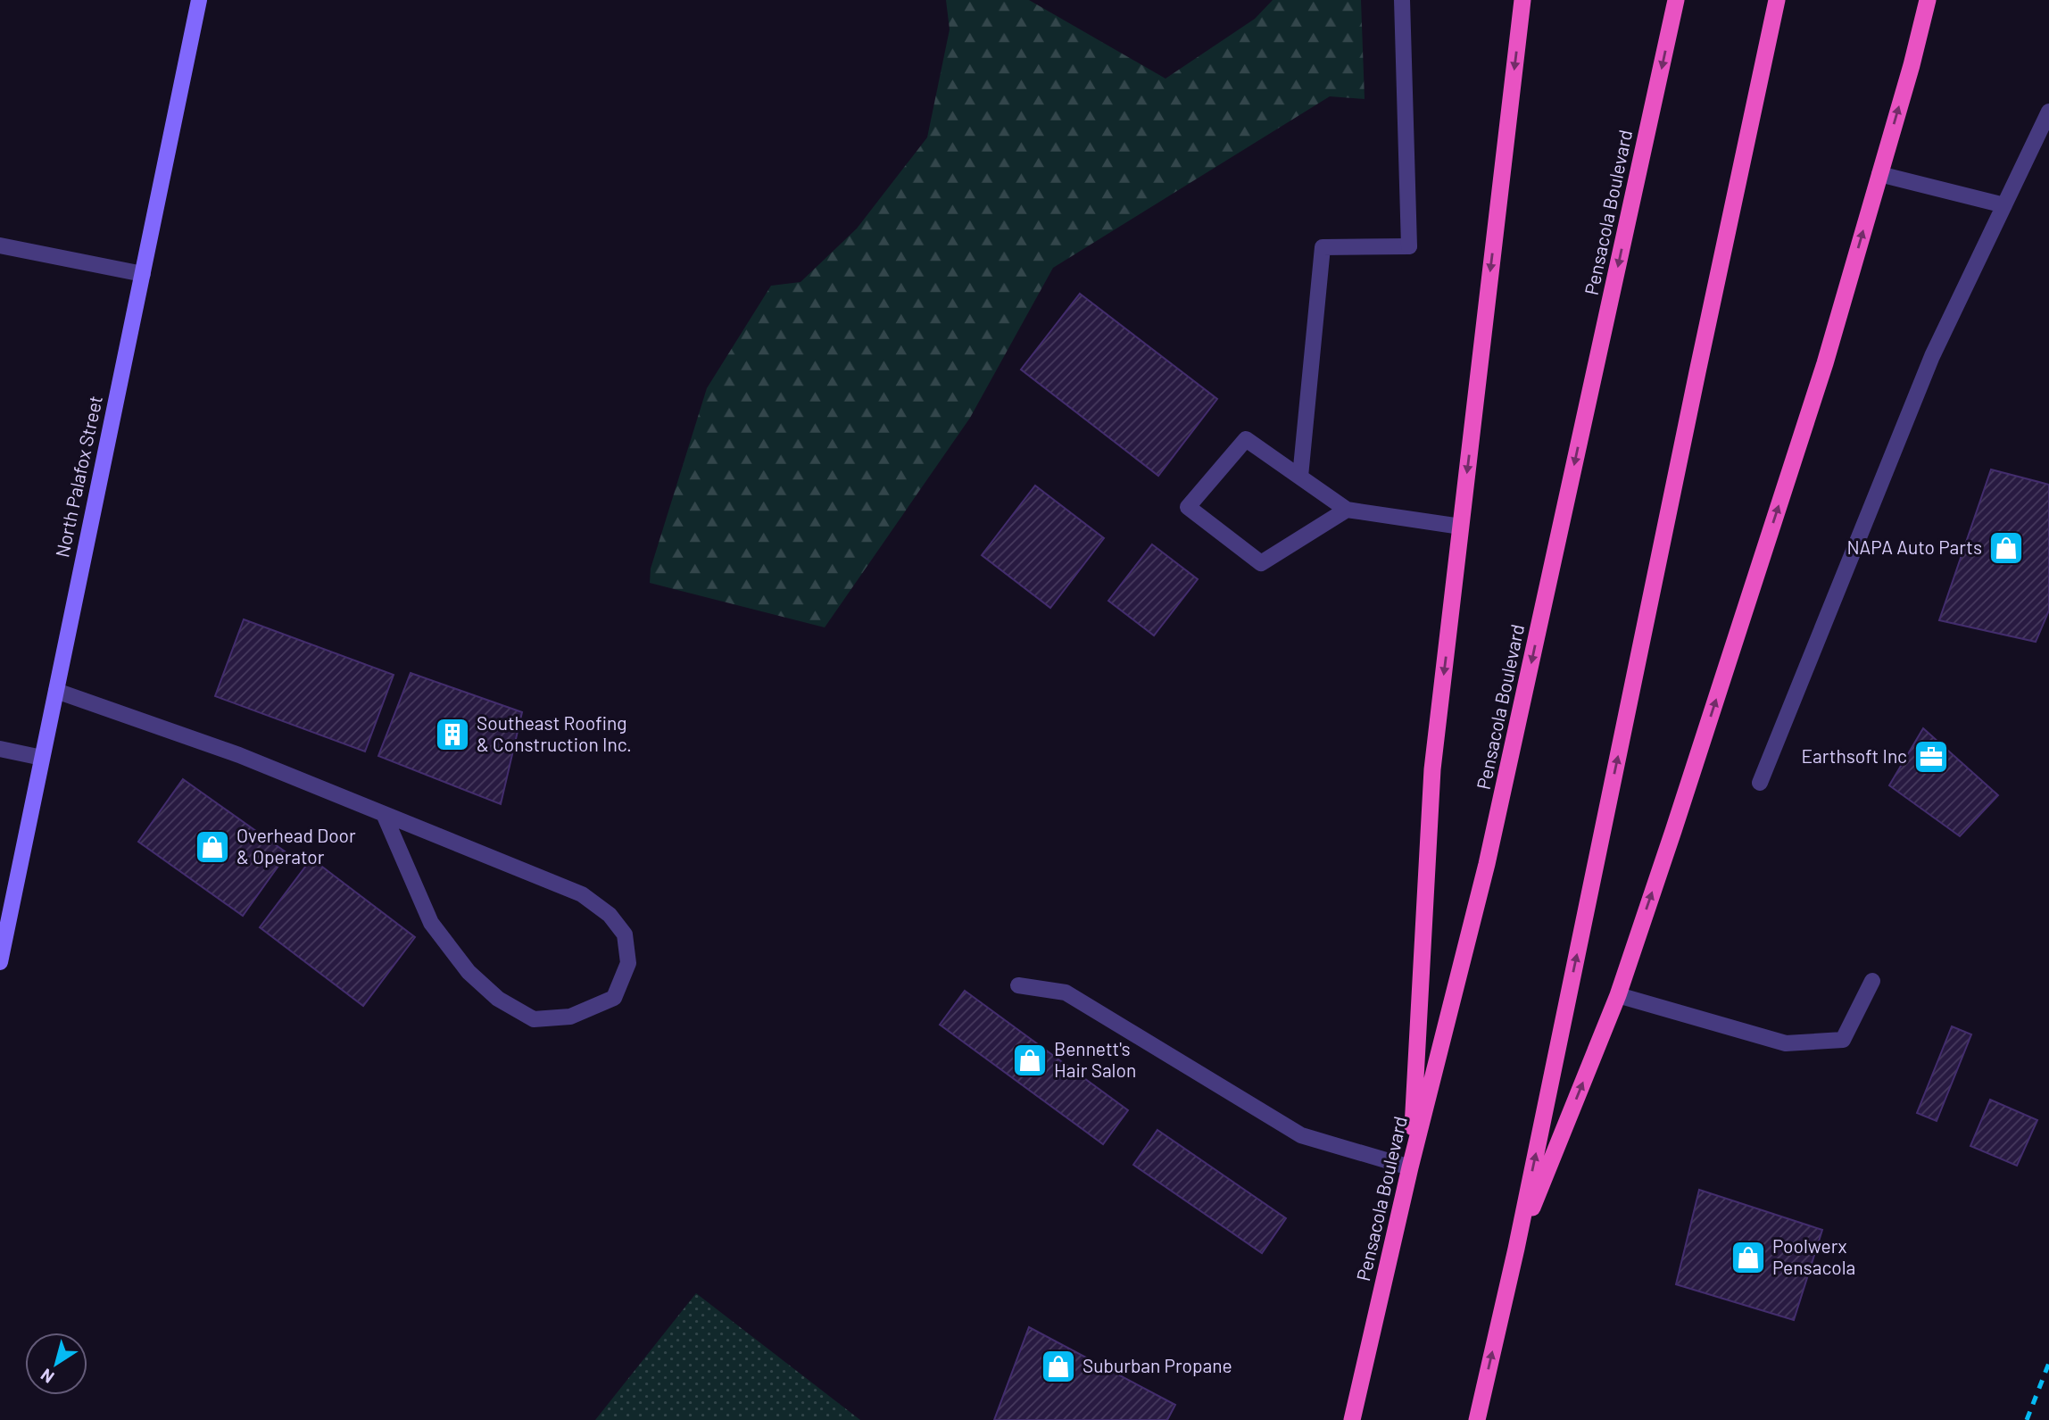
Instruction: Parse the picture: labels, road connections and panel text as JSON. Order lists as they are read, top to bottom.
{
  "streets": {
    "highway": ["Pensacola Boulevard"],
    "main road": ["North Palafox Street"]
  },
  "places": {
    "shop": [
      "NAPA Auto Parts",
      "Overhead Door & Operator",
      "Bennett's Hair Salon",
      "Poolwerx Pensacola",
      "Suburban Propane"
    ],
    "building": ["Southeast Roofing & Construction Inc."],
    "office": ["Earthsoft Inc"]
  },
  "north": "bottom left"
}
